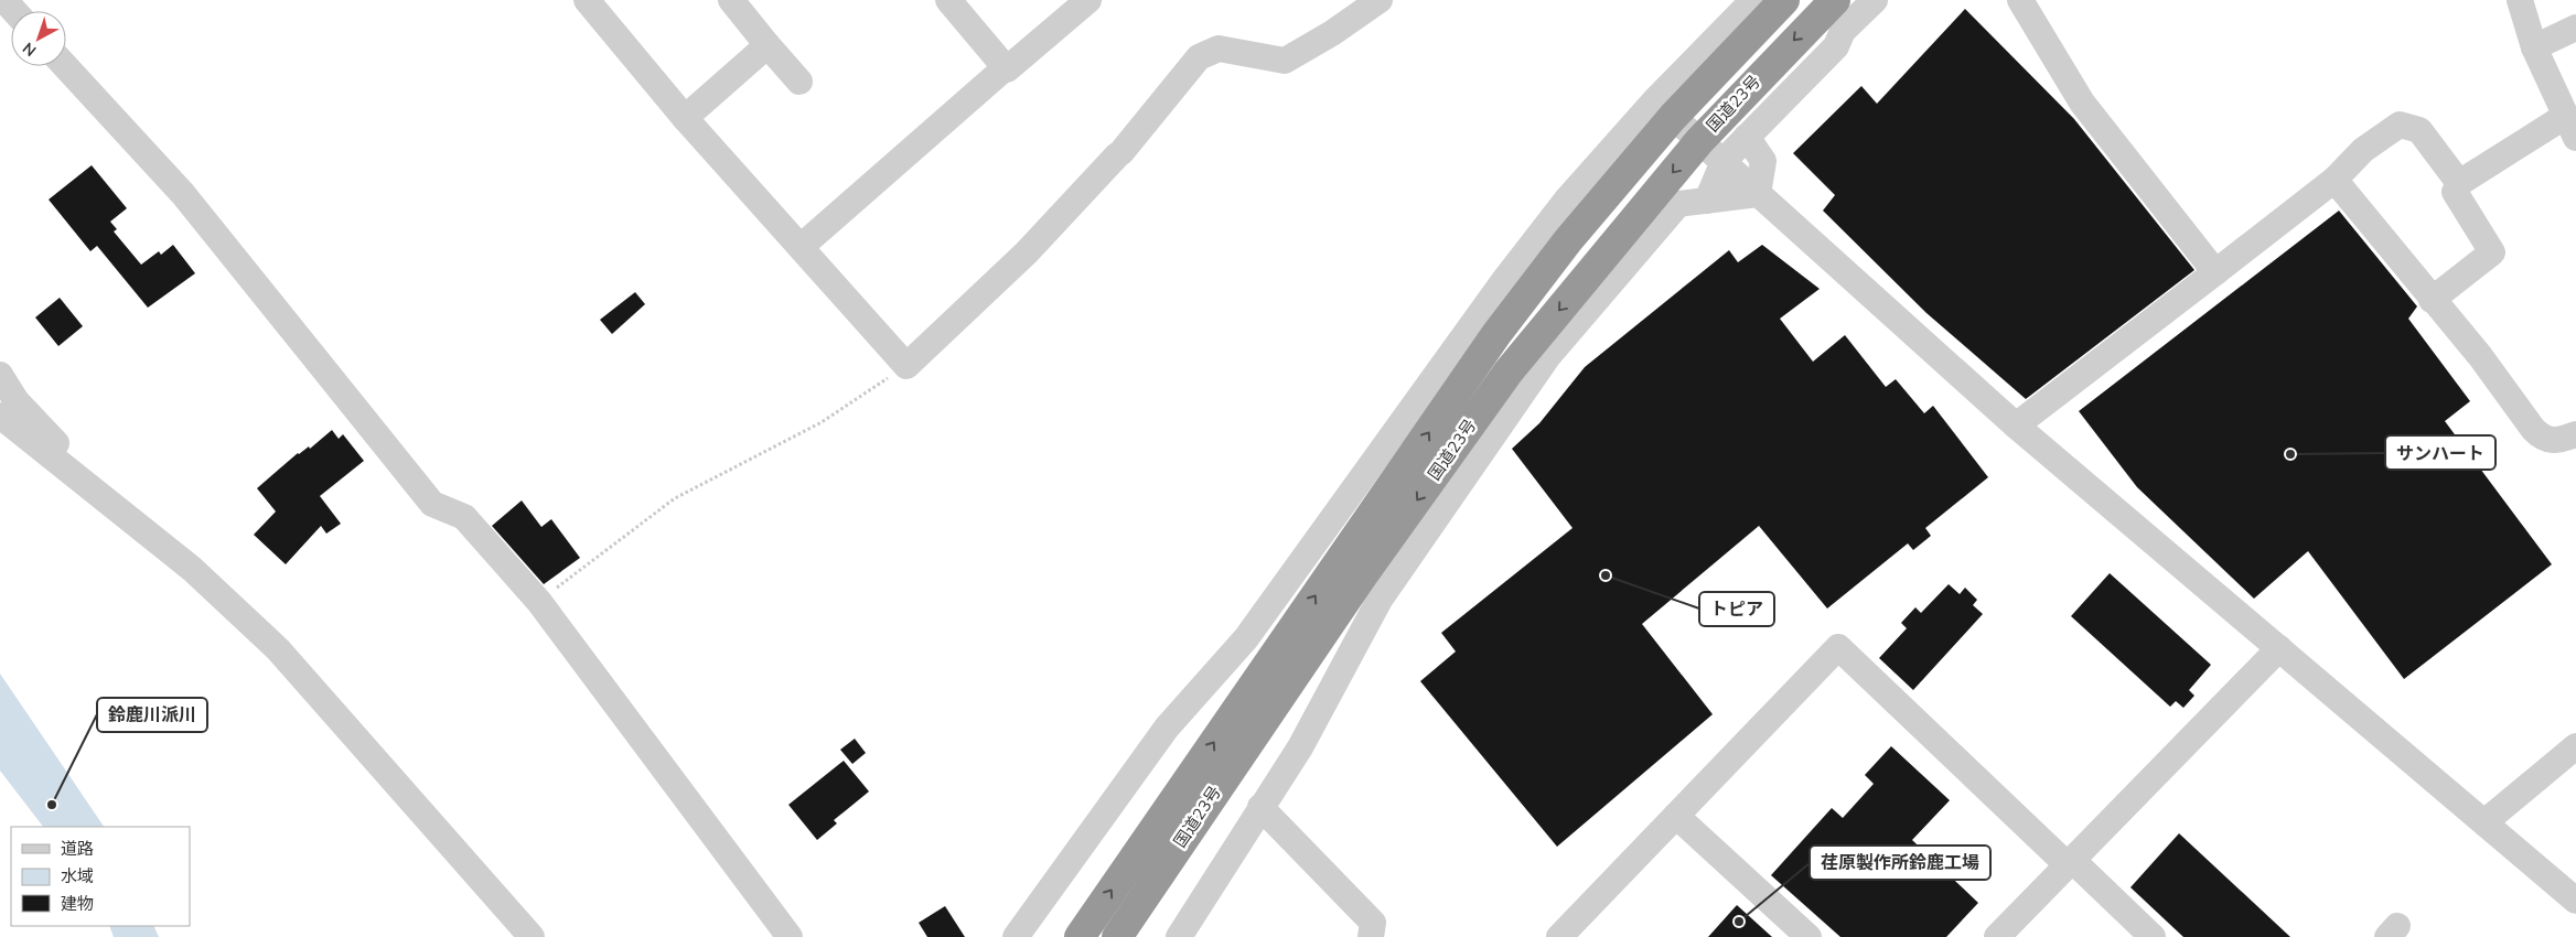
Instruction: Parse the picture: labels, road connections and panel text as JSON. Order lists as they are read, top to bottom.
{
  "streets": {
    "highway": ["国道23号"]
  },
  "places": [
    "サンハート",
    "トピア",
    "鈴鹿川派川",
    "荏原製作所鈴鹿工場"
  ],
  "legend": ["道路", "水域", "建物"],
  "north": "bottom left"
}
